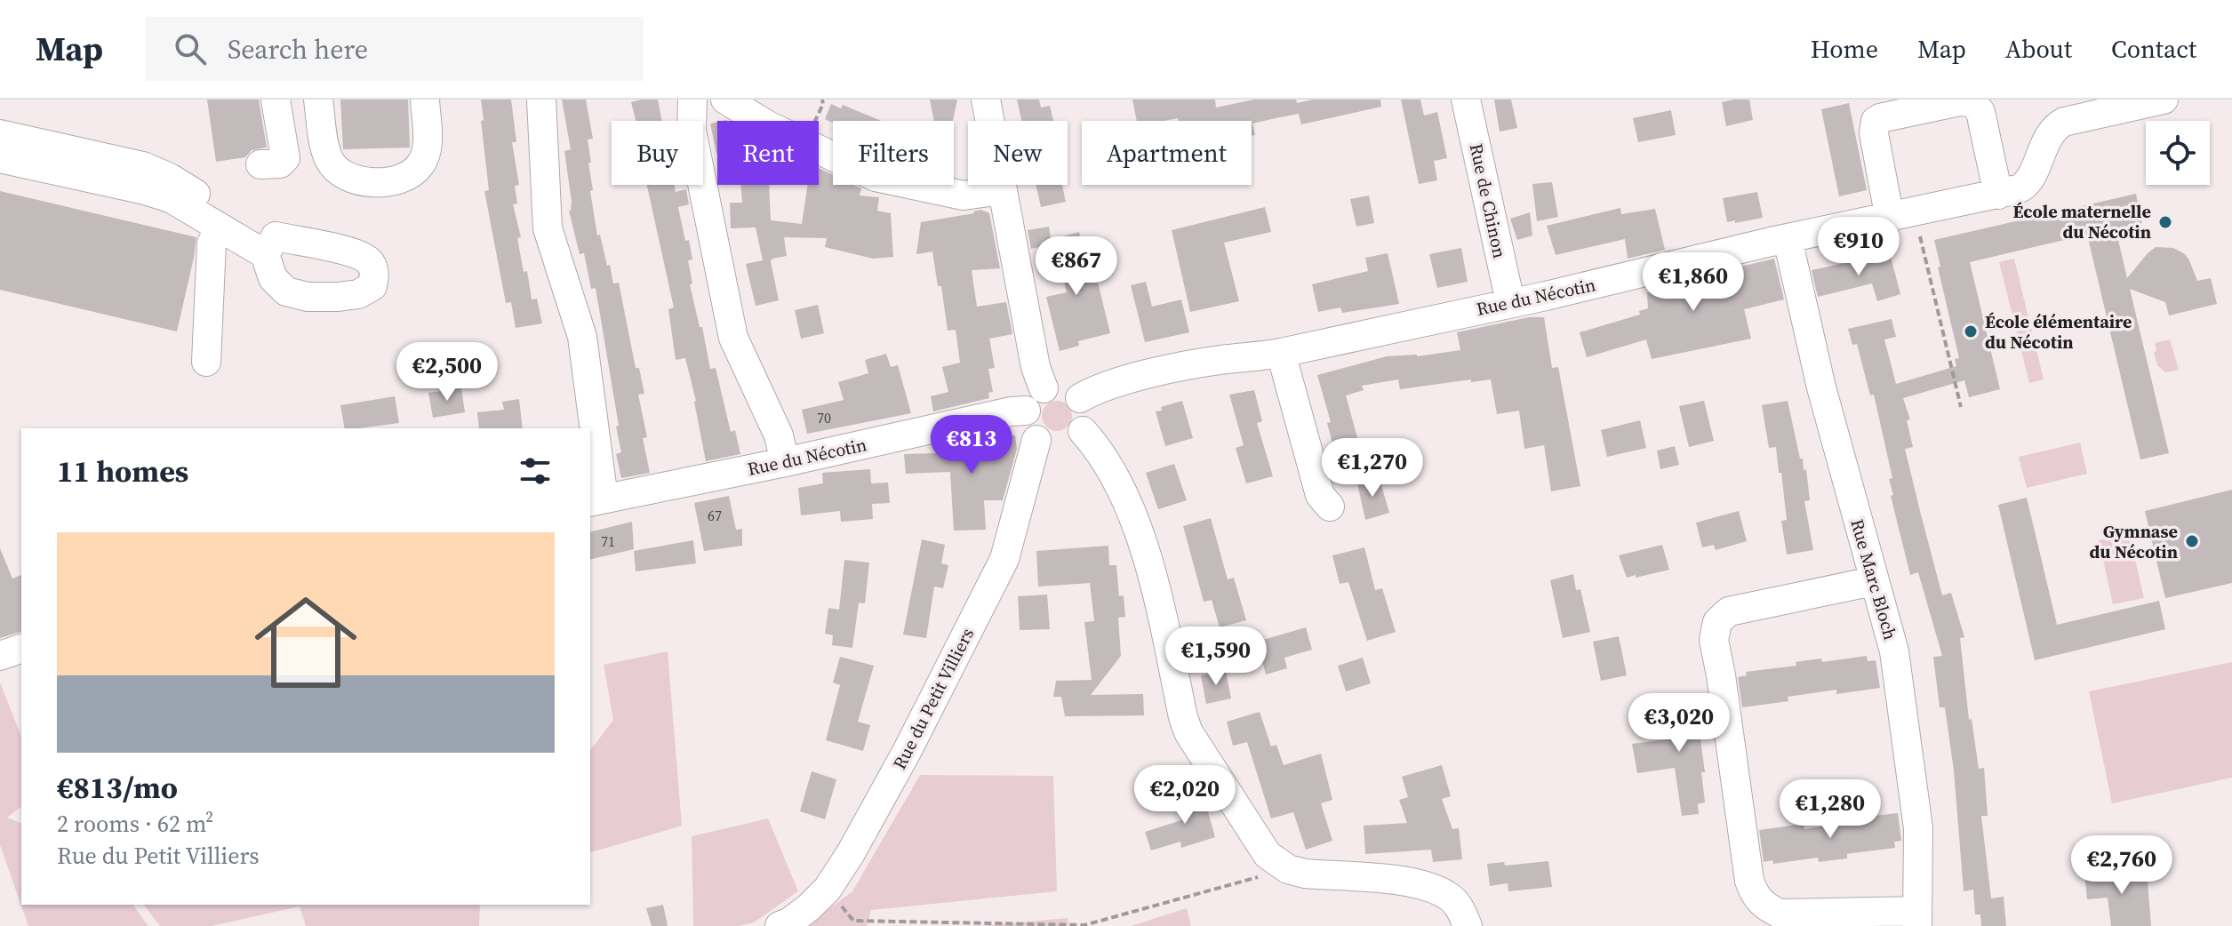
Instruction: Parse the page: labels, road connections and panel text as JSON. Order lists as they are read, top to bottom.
{
  "streets": {
    "street": [
      "Rue de Chinon",
      "Rue du Nécotin",
      "Rue Marc Bloch",
      "Rue du Petit Villiers"
    ]
  },
  "crossings": [
    ["Rue de Chinon", "Rue du Nécotin"],
    ["Rue du Nécotin", "Rue Marc Bloch"],
    ["Rue du Nécotin", "Rue du Petit Villiers"]
  ],
  "places": ["École maternelle du Nécotin", "École élémentaire du Nécotin", "Gymnase du Nécotin"],
  "house_numbers": ["70", "67", "71"],
  "page": {
    "header": "Map",
    "search": "Search here",
    "nav": [
      "Home",
      "Map",
      "About",
      "Contact"
    ],
    "chip": [
      "Buy",
      "Rent",
      "Filters",
      "New",
      "Apartment"
    ],
    "price": [
      "€910",
      "€867",
      "€1,860",
      "€2,500",
      "€813",
      "€1,270",
      "€1,590",
      "€3,020",
      "€2,020",
      "€1,280",
      "€2,760"
    ],
    "heading": "11 homes",
    "list": [
      {
        "name": "€813/mo",
        "note": "2 rooms · 62 m² · Rue du Petit Villiers"
      }
    ]
  }
}
